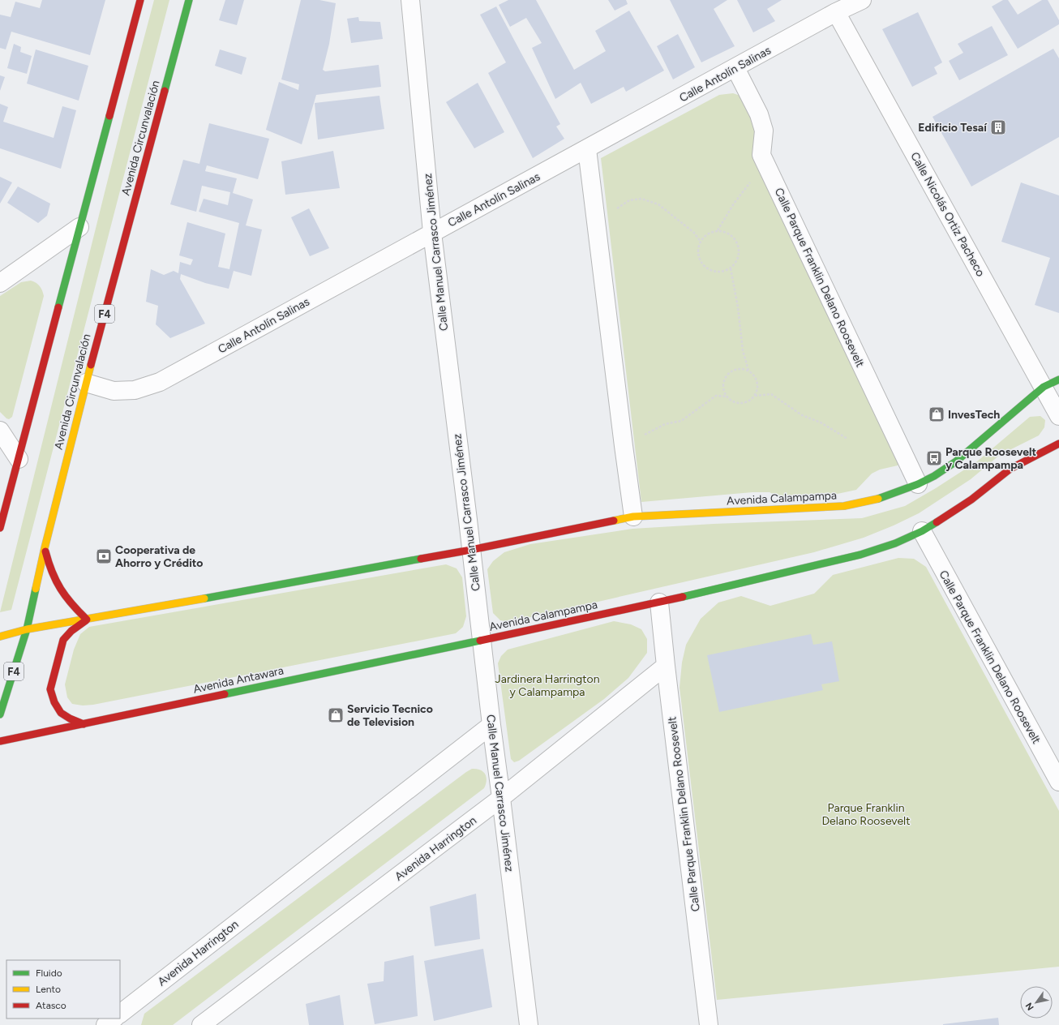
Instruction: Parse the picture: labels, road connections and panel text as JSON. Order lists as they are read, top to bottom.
{
  "streets": {
    "main road": [
      "Avenida Circunvalación",
      "F4",
      "Avenida Calampampa",
      "Avenida Antawara"
    ],
    "street": [
      "Calle Antolín Salinas",
      "Calle Nicolás Ortiz Pacheco",
      "Calle Manuel Carrasco Jiménez",
      "Calle Parque Franklin Delano Roosevelt",
      "Avenida Harrington"
    ]
  },
  "crossings": [
    ["Calle Antolín Salinas", "Avenida Circunvalación"],
    ["Calle Antolín Salinas", "Calle Nicolás Ortiz Pacheco"],
    ["Calle Antolín Salinas", "Calle Manuel Carrasco Jiménez"],
    ["Calle Antolín Salinas", "Calle Parque Franklin Delano Roosevelt"],
    ["Calle Nicolás Ortiz Pacheco", "Avenida Calampampa"],
    ["Calle Manuel Carrasco Jiménez", "Avenida Calampampa"],
    ["Calle Manuel Carrasco Jiménez", "Avenida Antawara"],
    ["Calle Manuel Carrasco Jiménez", "Avenida Harrington"],
    ["Calle Parque Franklin Delano Roosevelt", "Avenida Calampampa"],
    ["Calle Parque Franklin Delano Roosevelt", "Avenida Harrington"],
    ["Avenida Calampampa", "Avenida Antawara"]
  ],
  "parks": ["Jardinera Harrington y Calampampa", "Parque Franklin Delano Roosevelt"],
  "places": {
    "building": ["Edificio Tesaí"],
    "shop": ["InvesTech", "Servicio Tecnico de Television"],
    "bus stop": ["Parque Roosevelt y Calampampa"],
    "bank": ["Cooperativa de Ahorro y Crédito"]
  },
  "legend": ["Fluido", "Lento", "Atasco"],
  "north": "bottom left"
}
